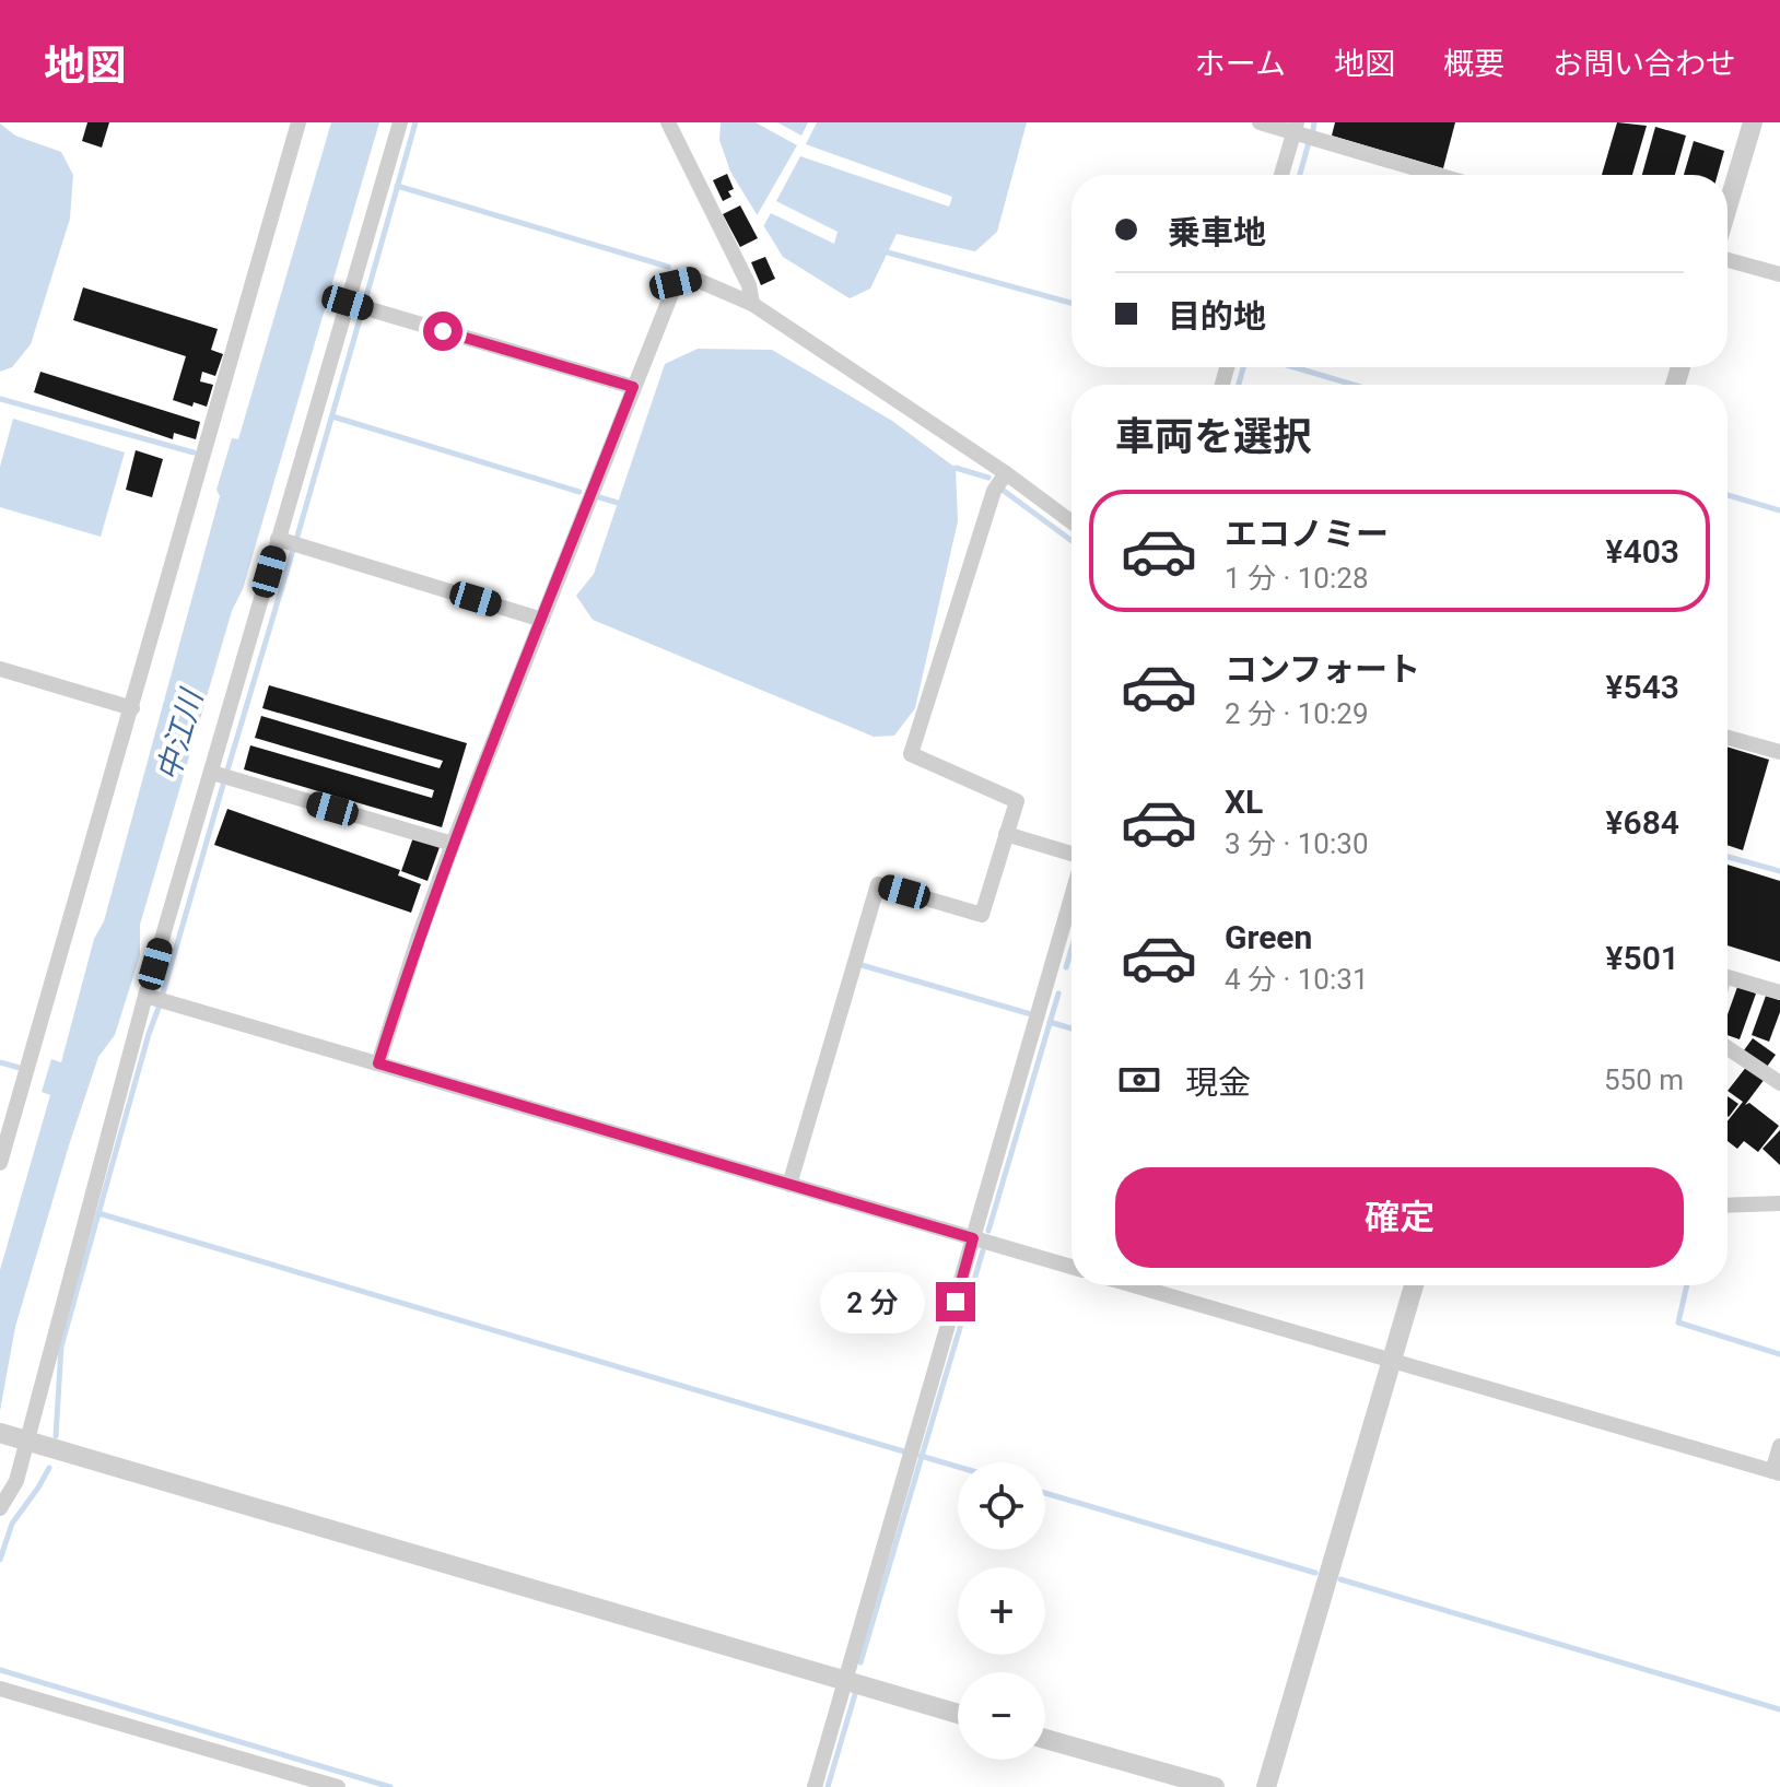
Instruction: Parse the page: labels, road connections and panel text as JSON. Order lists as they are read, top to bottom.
{
  "water": ["中江川"],
  "page": {
    "header": "地図",
    "nav": [
      "ホーム",
      "地図",
      "概要",
      "お問い合わせ"
    ],
    "banner": ["乗車地", "目的地"],
    "heading": "車両を選択",
    "list": [
      {
        "name": "エコノミー",
        "note": "1 分 · 10:28",
        "value": "¥403"
      },
      {
        "name": "コンフォート",
        "note": "2 分 · 10:29",
        "value": "¥543"
      },
      {
        "name": "XL",
        "note": "3 分 · 10:30",
        "value": "¥684"
      },
      {
        "name": "Green",
        "note": "4 分 · 10:31",
        "value": "¥501"
      }
    ],
    "pay": ["現金", "550 m"],
    "buttons": "確定",
    "bubble": "2 分",
    "map_buttons": ["+", "−"]
  }
}
